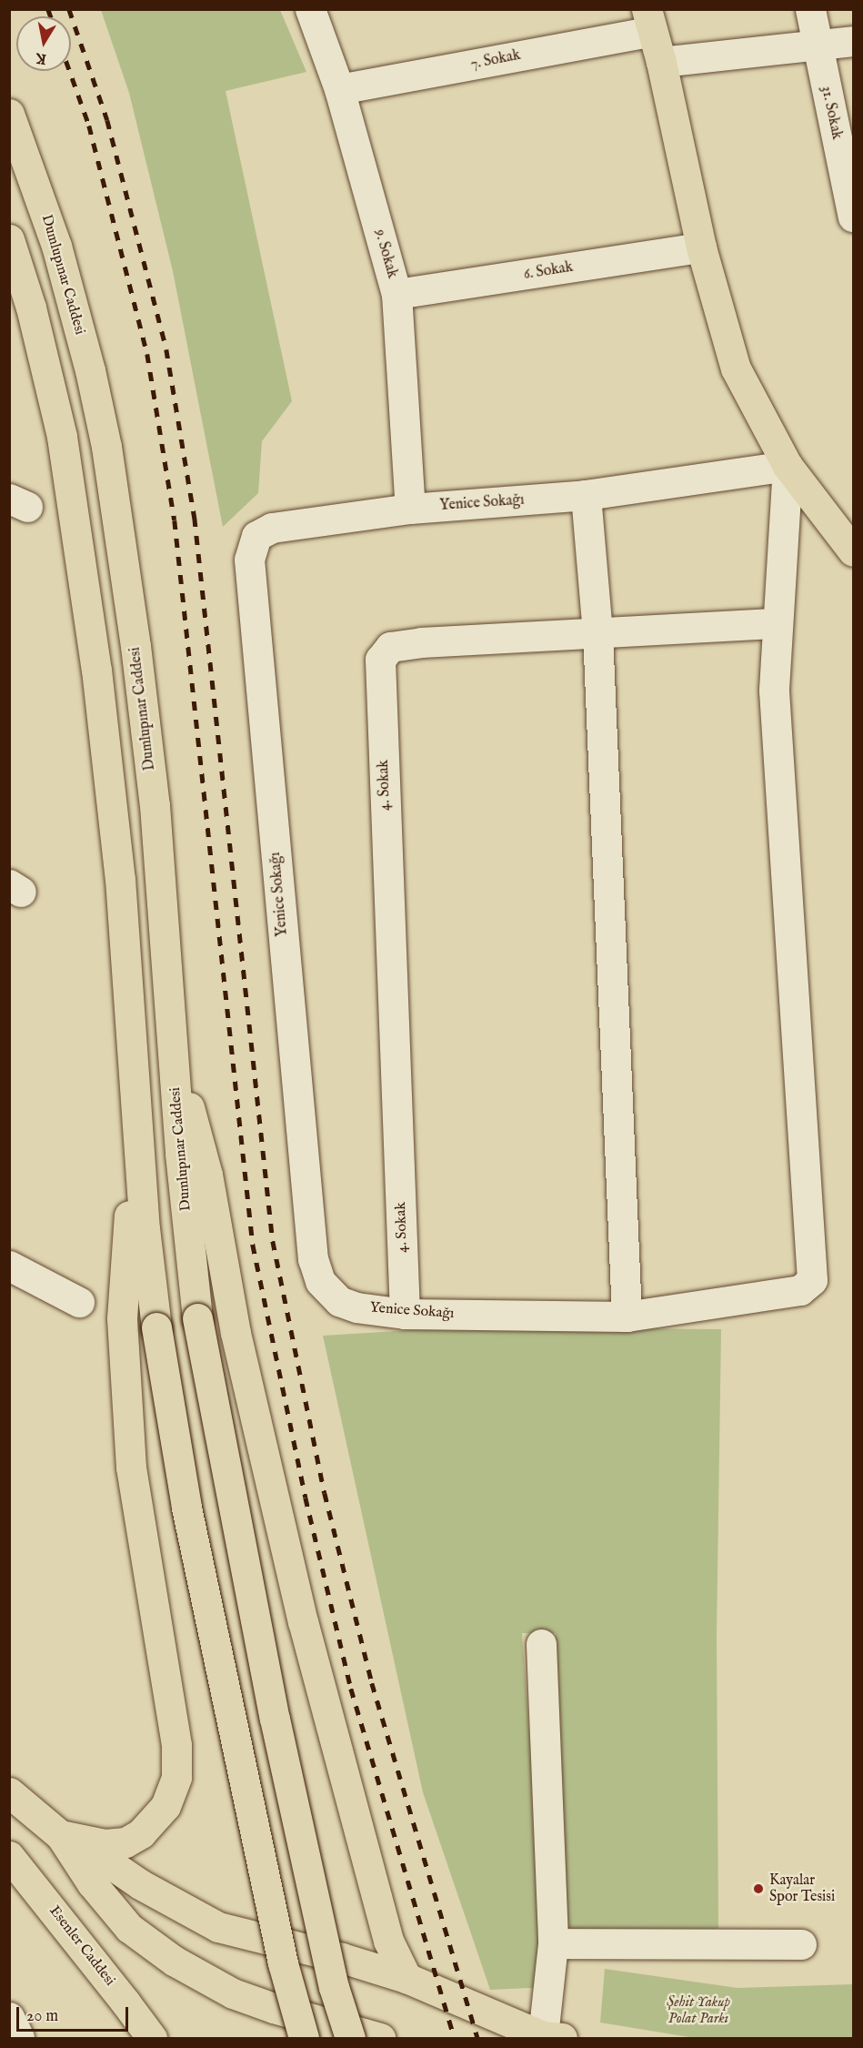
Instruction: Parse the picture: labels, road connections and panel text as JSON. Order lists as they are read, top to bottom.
{
  "streets": {
    "main road": ["Dumlupınar Caddesi", "Esenler Caddesi"],
    "street": [
      "7. Sokak",
      "31. Sokak",
      "9. Sokak",
      "6. Sokak",
      "Yenice Sokağı",
      "4. Sokak"
    ]
  },
  "crossings": [
    ["7. Sokak", "9. Sokak"],
    ["9. Sokak", "6. Sokak"],
    ["9. Sokak", "Yenice Sokağı"],
    ["Yenice Sokağı", "4. Sokak"]
  ],
  "parks": ["Şehit Yakup Polat Parkı"],
  "places": ["Kayalar Spor Tesisi"],
  "scale_bar": "20 m",
  "north": "bottom"
}
